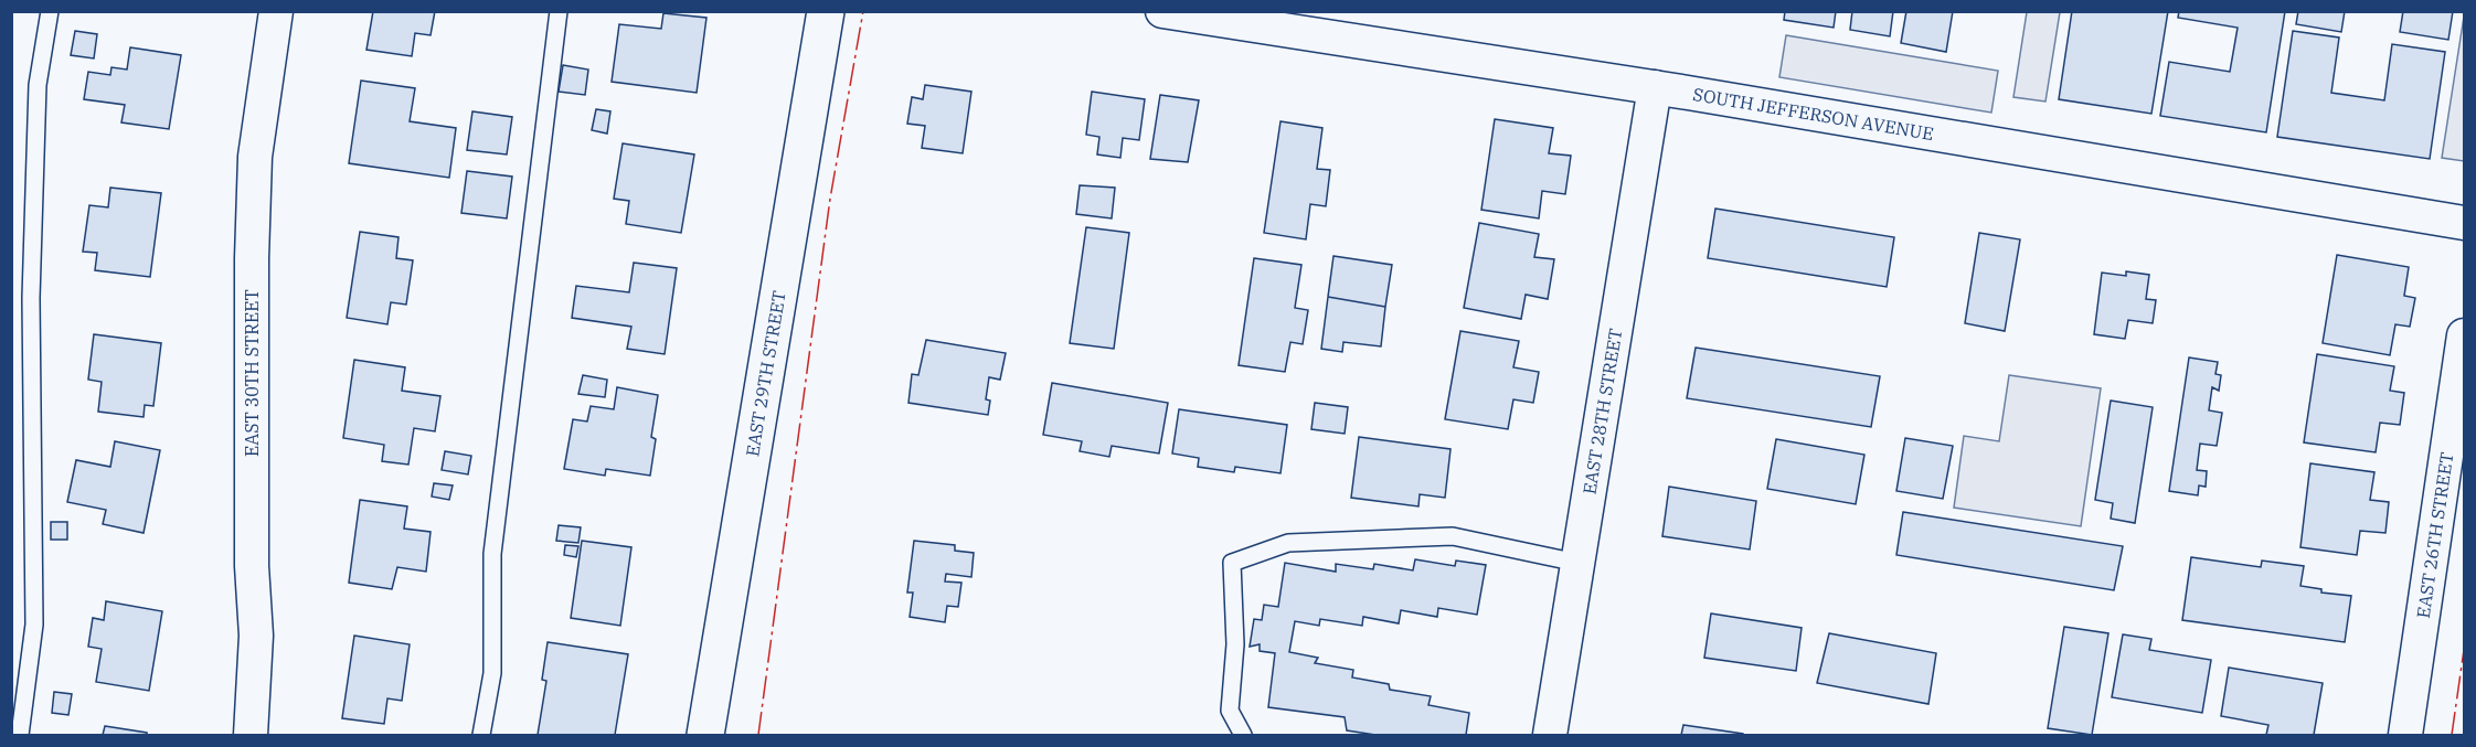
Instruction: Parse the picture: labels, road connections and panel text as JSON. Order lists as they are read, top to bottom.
{
  "streets": {
    "street": [
      "SOUTH JEFFERSON AVENUE",
      "EAST 30TH STREET",
      "EAST 29TH STREET",
      "EAST 28TH STREET",
      "EAST 26TH STREET"
    ]
  },
  "crossings": [
    ["SOUTH JEFFERSON AVENUE", "EAST 28TH STREET"]
  ]
}
